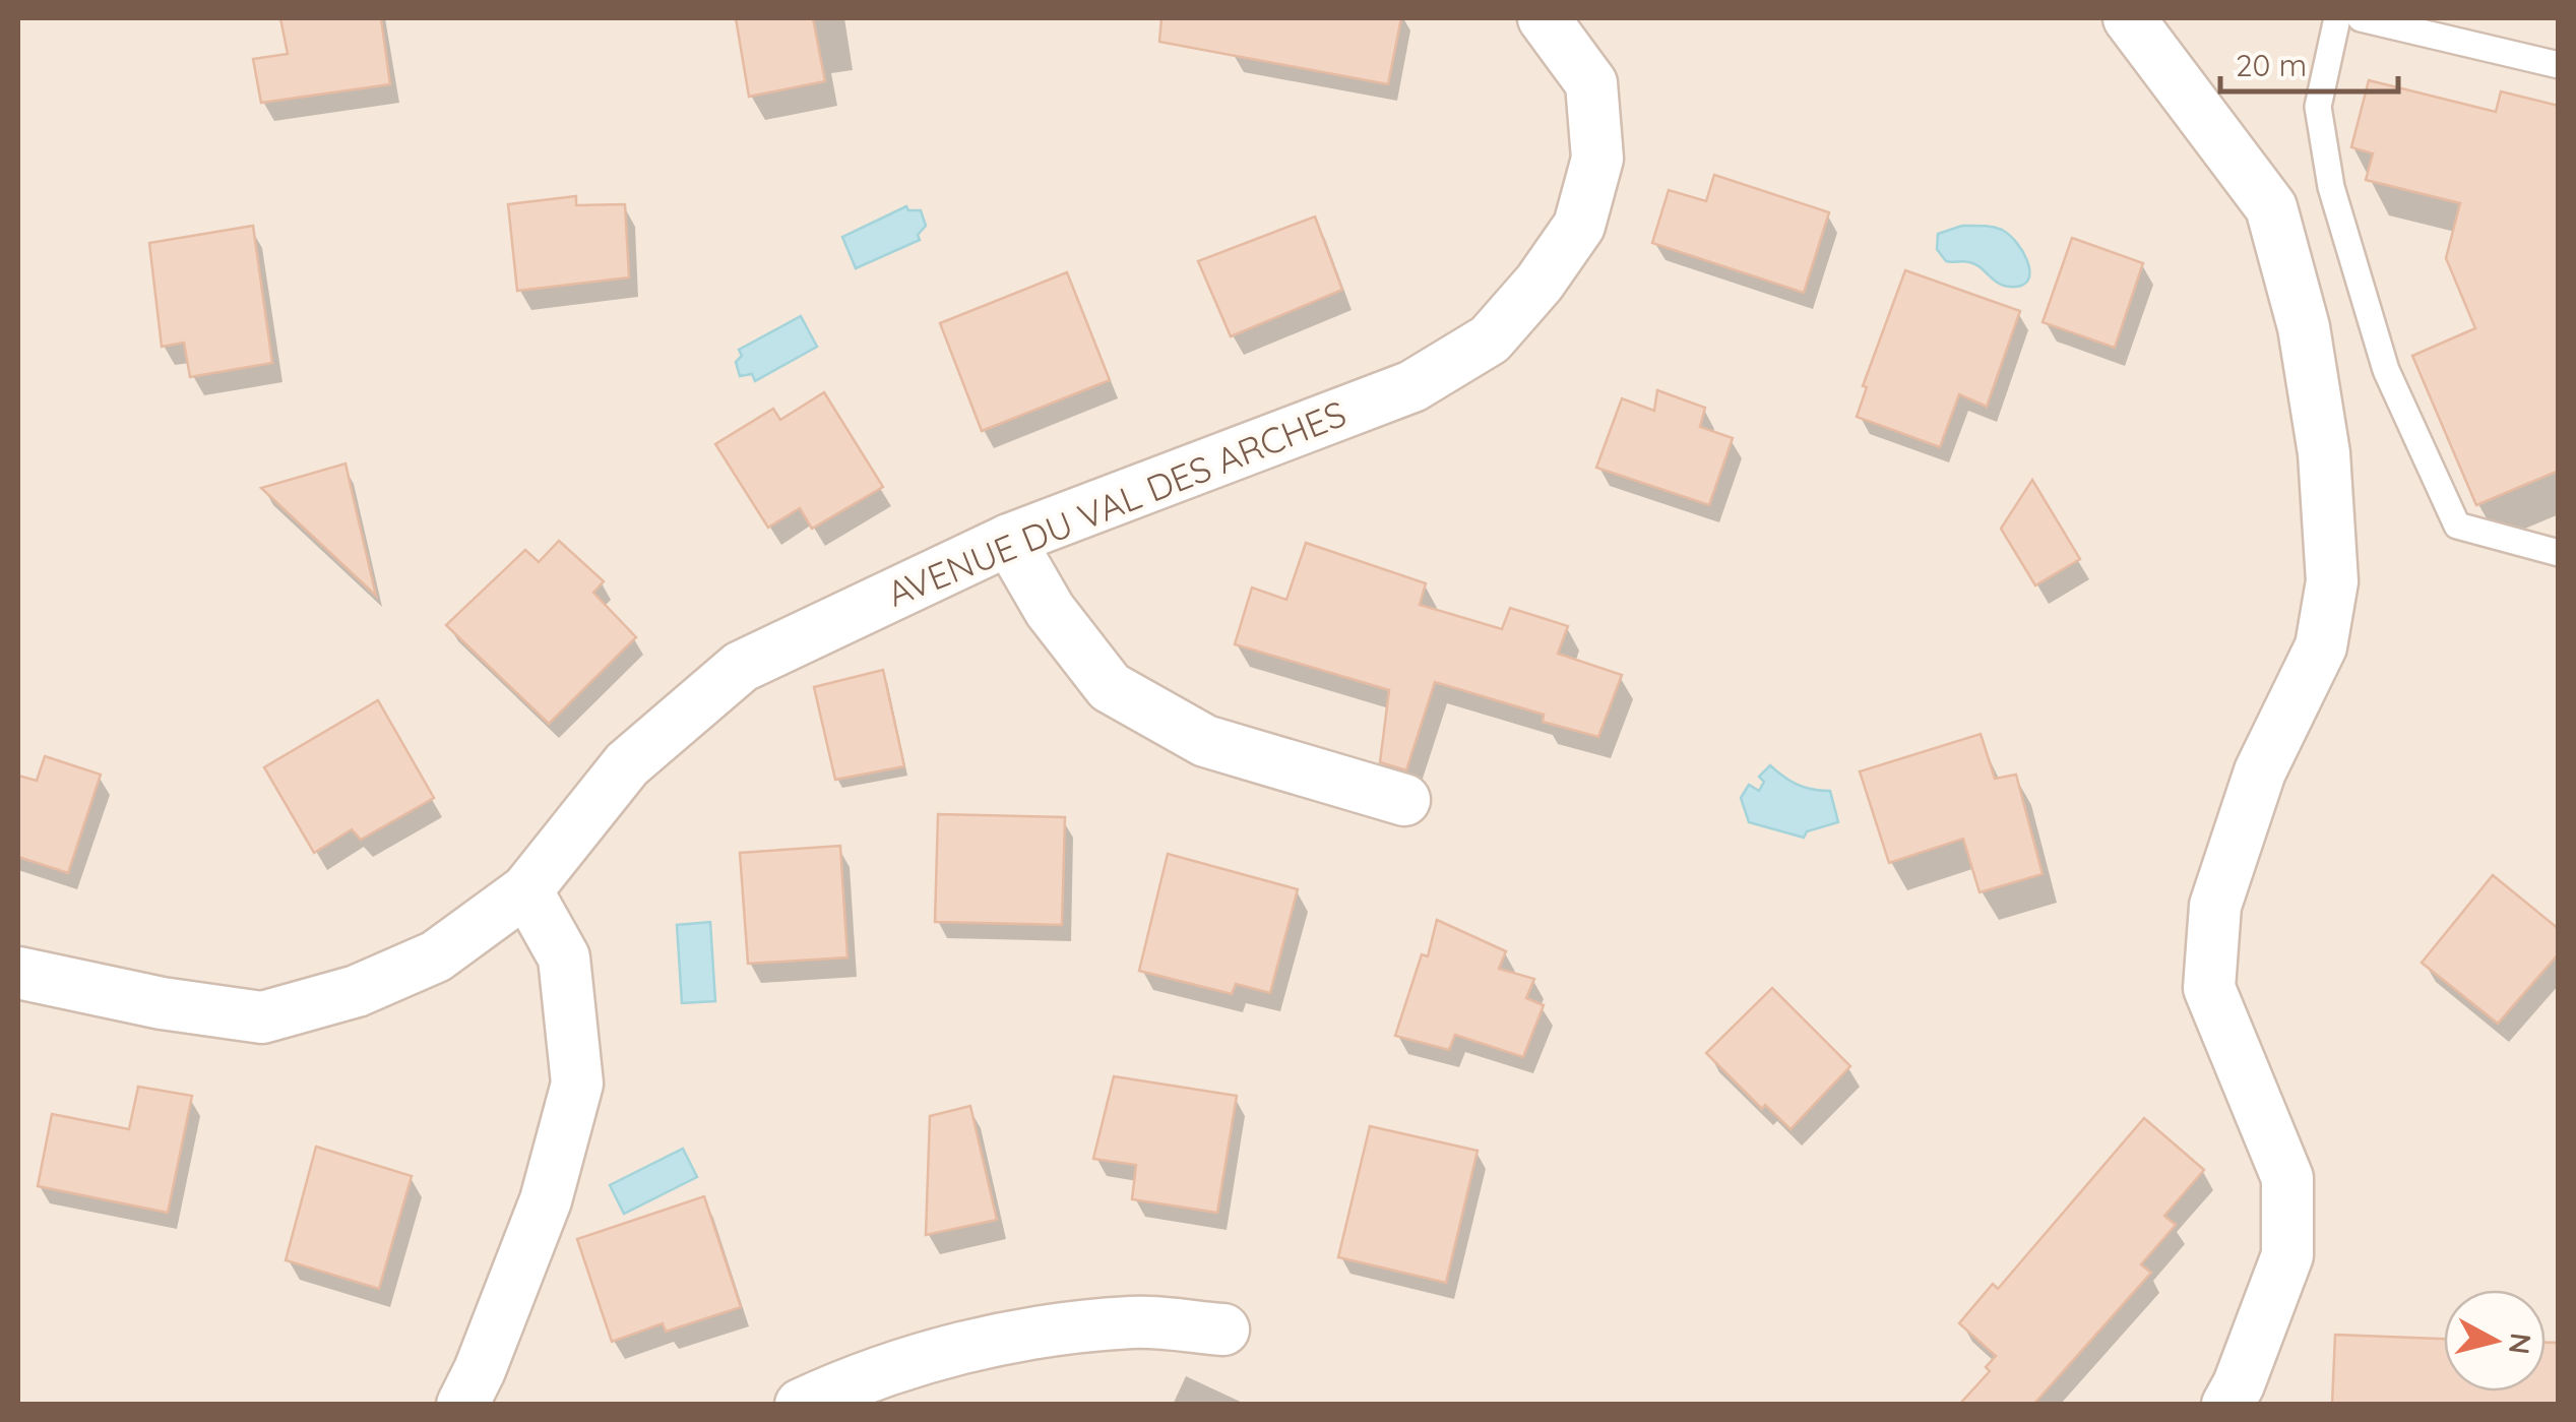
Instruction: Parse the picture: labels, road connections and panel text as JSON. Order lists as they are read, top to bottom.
{
  "streets": {
    "street": ["AVENUE DU VAL DES ARCHES"]
  },
  "scale_bar": "20 m",
  "north": "right"
}
